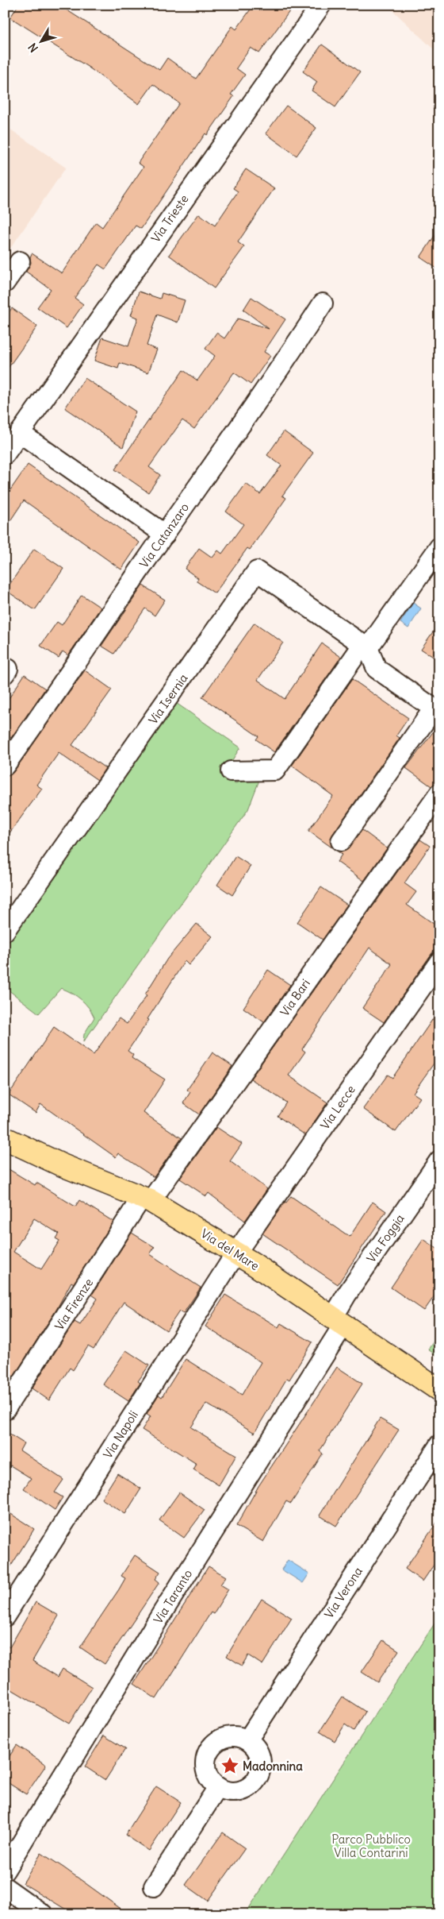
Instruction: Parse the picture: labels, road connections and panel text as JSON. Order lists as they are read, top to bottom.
{
  "streets": {
    "main road": ["Via del Mare"],
    "street": [
      "Via Trieste",
      "Via Catanzaro",
      "Via Isernia",
      "Via Bari",
      "Via Lecce",
      "Via Foggia",
      "Via Firenze",
      "Via Napoli",
      "Via Verona",
      "Via Taranto"
    ]
  },
  "crossings": [
    ["Via Bari", "Via del Mare"],
    ["Via Bari", "Via Firenze"],
    ["Via Lecce", "Via del Mare"],
    ["Via Lecce", "Via Napoli"],
    ["Via Foggia", "Via del Mare"],
    ["Via Foggia", "Via Taranto"],
    ["Via del Mare", "Via Firenze"],
    ["Via del Mare", "Via Napoli"],
    ["Via del Mare", "Via Taranto"]
  ],
  "parks": ["Parco Pubblico Villa Contarini"],
  "places": {
    "place": ["Madonnina"]
  },
  "north": "bottom left"
}
